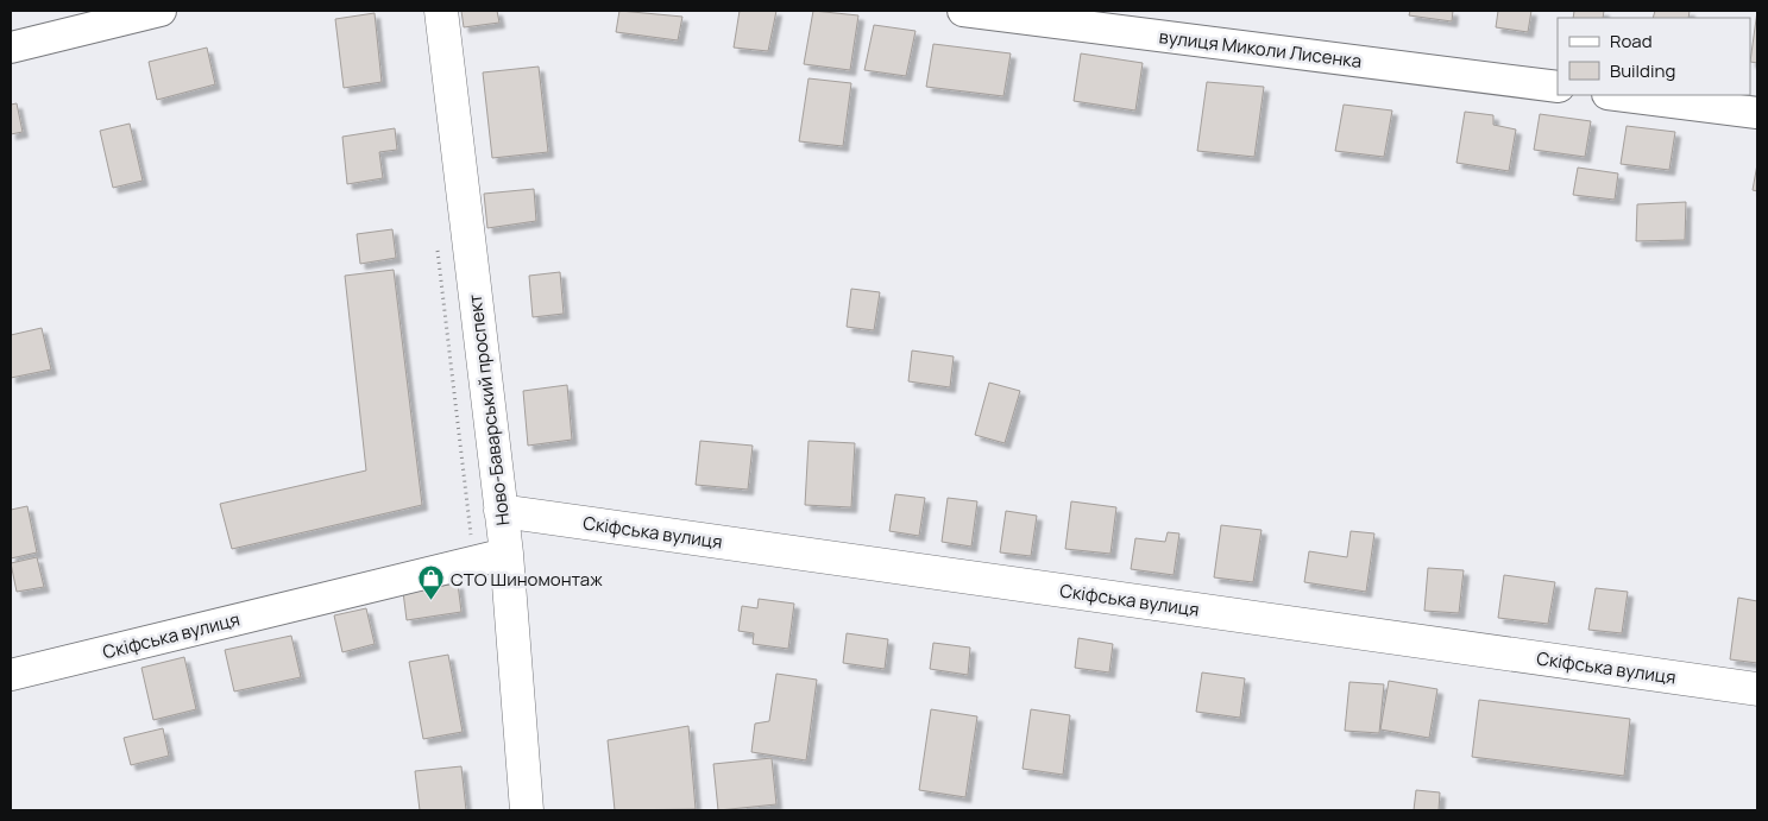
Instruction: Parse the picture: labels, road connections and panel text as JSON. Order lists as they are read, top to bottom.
{
  "streets": {
    "main road": ["Ново-Баварський проспект", "Скіфська вулиця"],
    "street": ["вулиця Миколи Лисенка"]
  },
  "crossings": [
    ["Ново-Баварський проспект", "Скіфська вулиця"]
  ],
  "places": {
    "shop": ["СТО Шиномонтаж"]
  },
  "legend": ["Road", "Building"]
}
